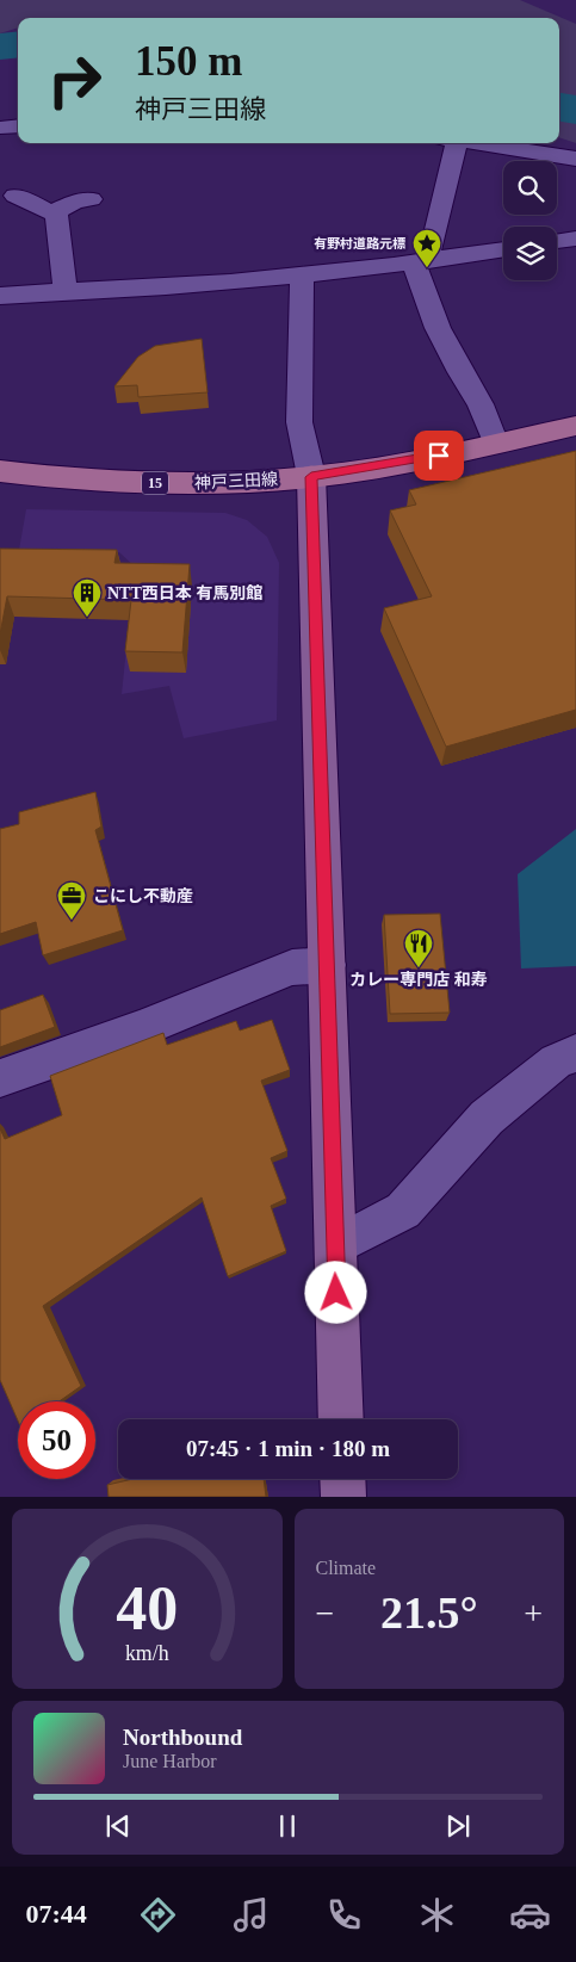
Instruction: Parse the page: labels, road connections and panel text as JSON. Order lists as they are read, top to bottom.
{
  "streets": {
    "main road": ["神戸三田線", "15"]
  },
  "places": {
    "place": ["有野村道路元標"],
    "building": ["NTT西日本 有馬別館"],
    "office": ["こにし不動産"],
    "restaurant": ["カレー専門店 和寿"]
  },
  "page": {
    "turn": ["150 m", "神戸三田線"],
    "limit": "50",
    "trip": "07:45 · 1 min · 180 m",
    "tile": "Climate",
    "heat": ["−", "21.5°", "+"],
    "song": ["Northbound", "June Harbor"],
    "tabs": "07:44",
    "gauge": ["40", "km/h"]
  }
}
